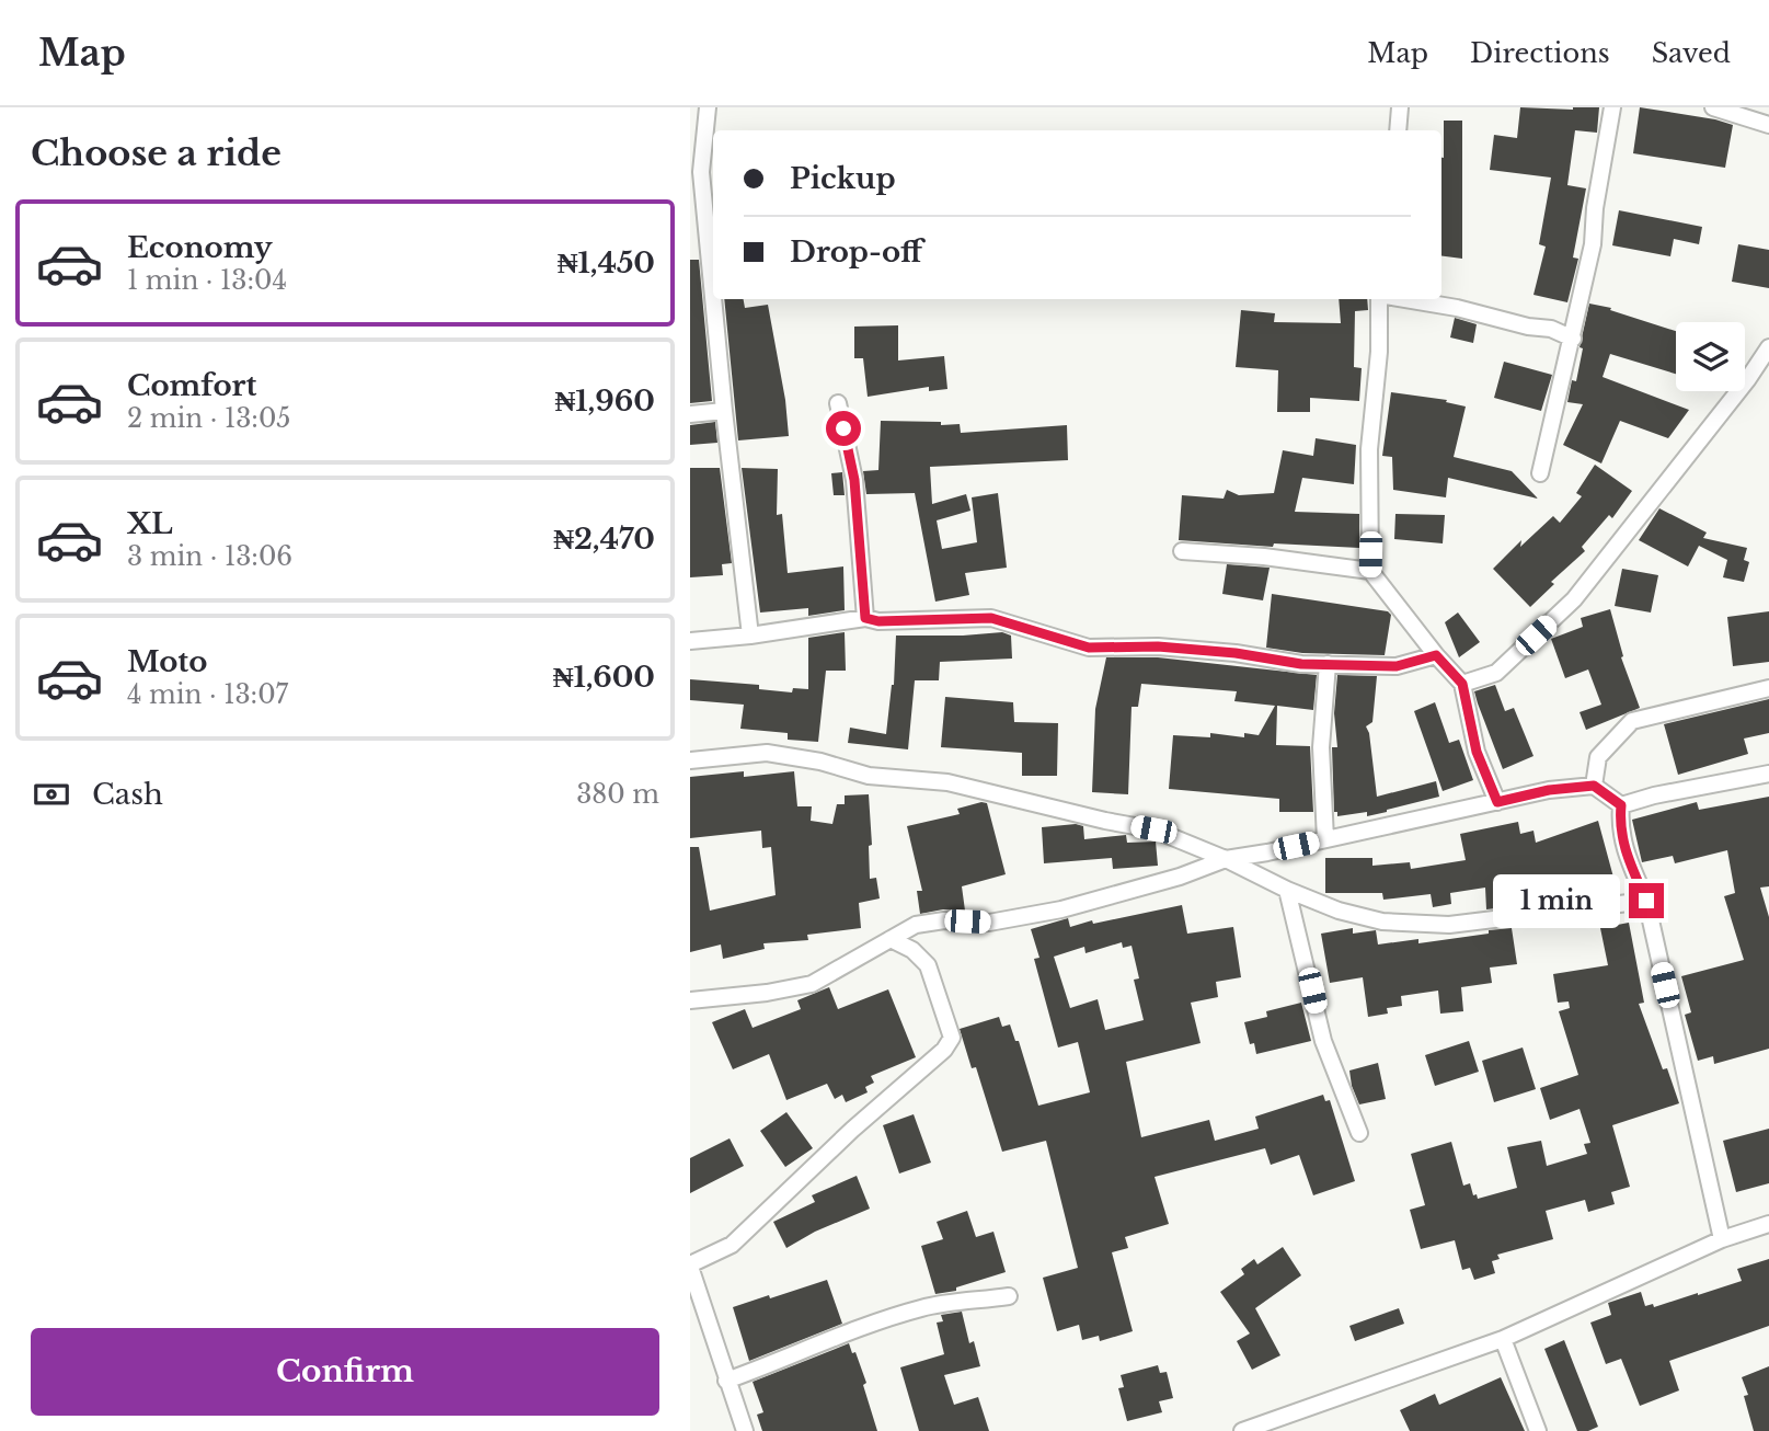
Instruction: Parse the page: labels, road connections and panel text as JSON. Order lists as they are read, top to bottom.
{
  "page": {
    "header": "Map",
    "nav": ["Map", "Directions", "Saved"],
    "heading": "Choose a ride",
    "banner": ["Pickup", "Drop-off"],
    "list": [
      {
        "name": "Economy",
        "note": "1 min · 13:04",
        "value": "₦1,450"
      },
      {
        "name": "Comfort",
        "note": "2 min · 13:05",
        "value": "₦1,960"
      },
      {
        "name": "XL",
        "note": "3 min · 13:06",
        "value": "₦2,470"
      },
      {
        "name": "Moto",
        "note": "4 min · 13:07",
        "value": "₦1,600"
      }
    ],
    "pay": ["Cash", "380 m"],
    "bubble": "1 min",
    "buttons": "Confirm"
  }
}
